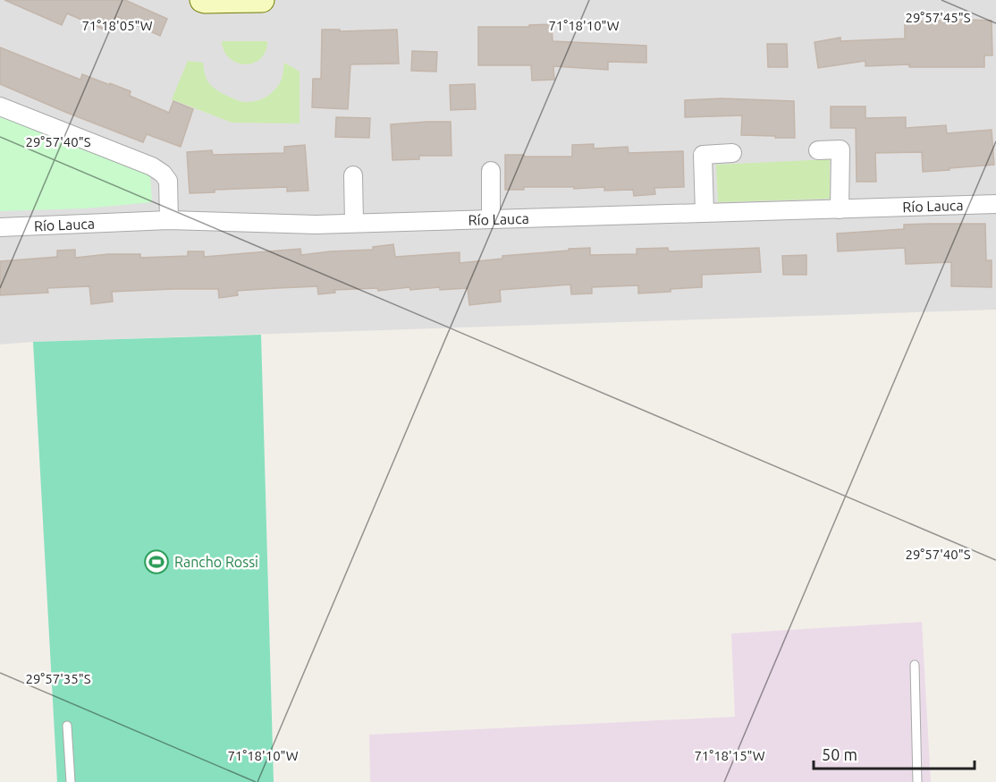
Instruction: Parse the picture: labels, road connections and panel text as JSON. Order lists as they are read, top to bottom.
{
  "streets": {
    "street": ["Río Lauca"]
  },
  "places": {
    "sports": ["Rancho Rossi"]
  },
  "scale_bar": "50 m",
  "coordinates": [
    "29°57'45\"S",
    "71°18'10\"W",
    "71°18'05\"W",
    "29°57'40\"S",
    "29°57'35\"S",
    "71°18'15\"W"
  ]
}
